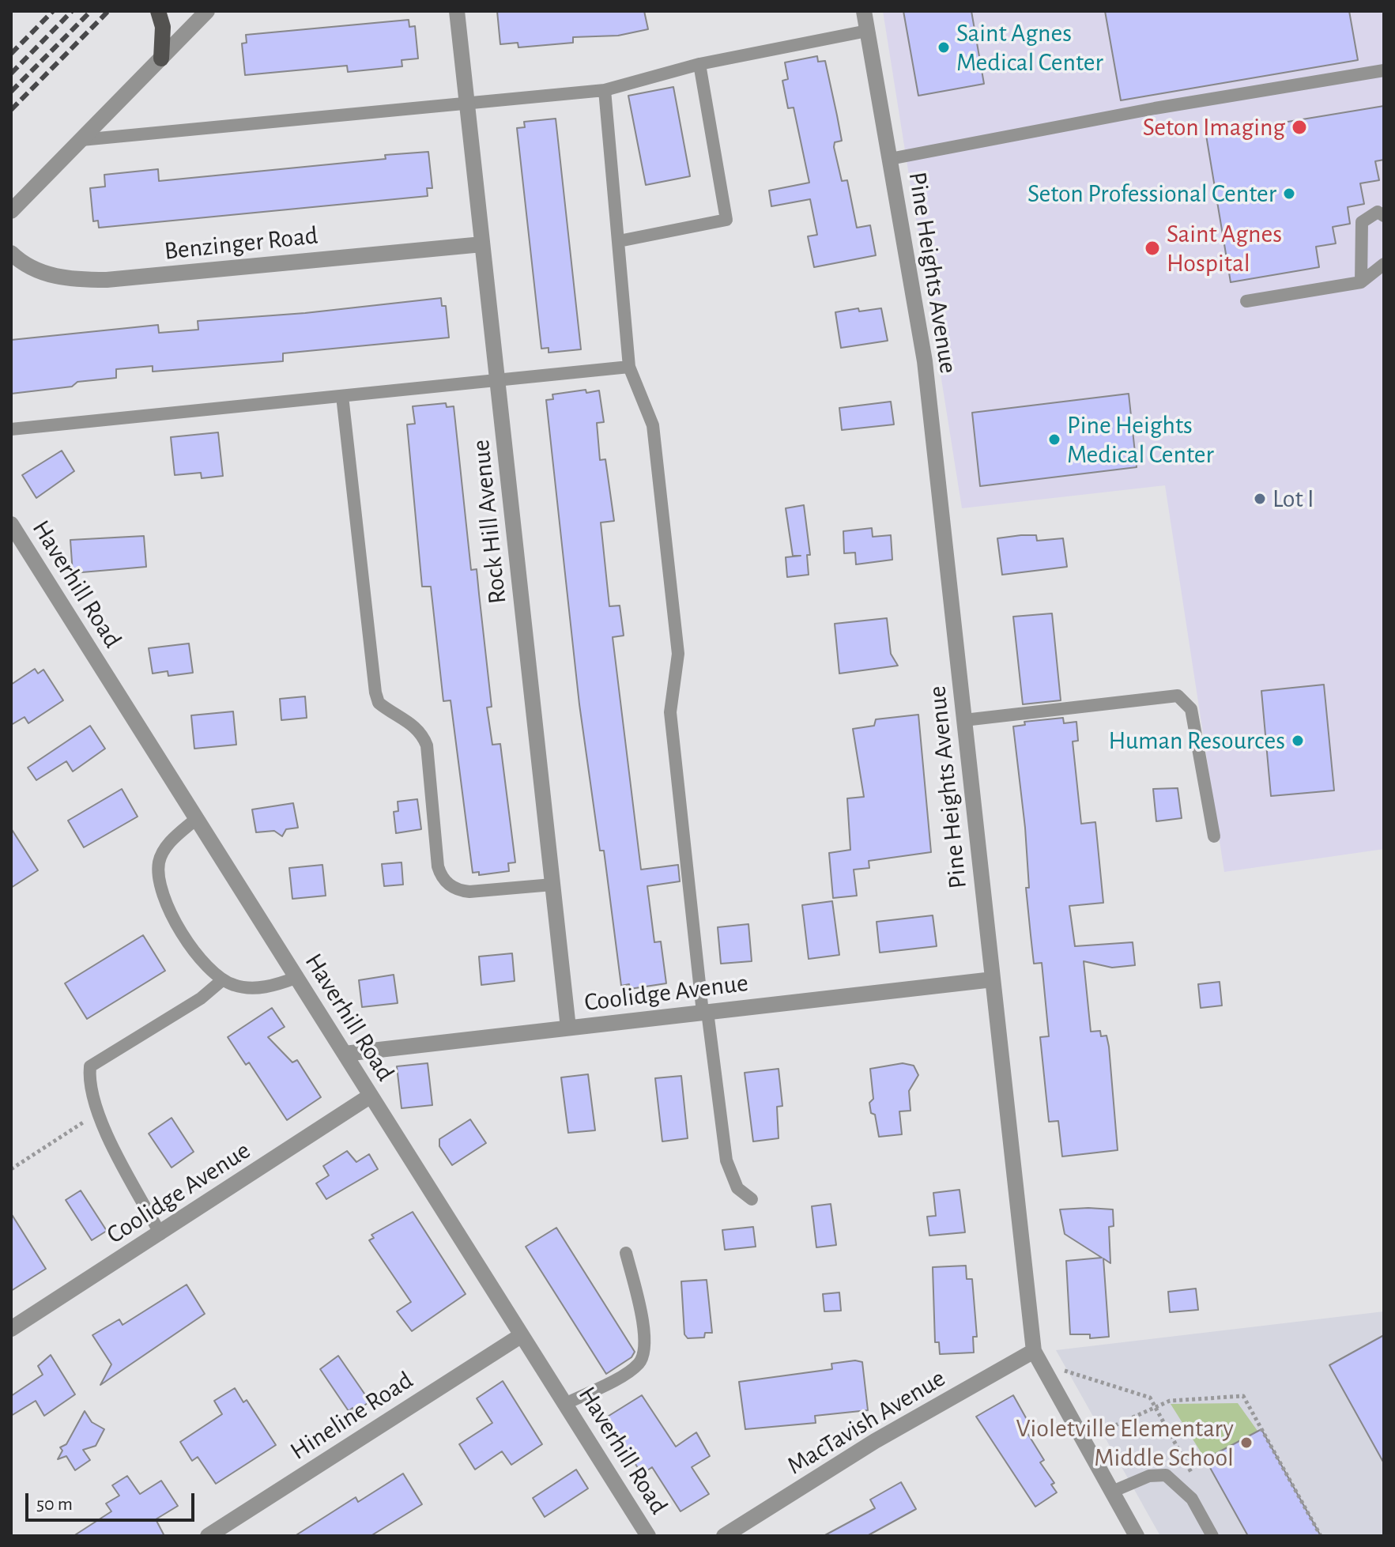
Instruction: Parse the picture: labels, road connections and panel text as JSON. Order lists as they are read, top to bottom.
{
  "streets": {
    "street": [
      "Benzinger Road",
      "Pine Heights Avenue",
      "Rock Hill Avenue",
      "Haverhill Road",
      "Coolidge Avenue",
      "Hineline Road",
      "MacTavish Avenue"
    ]
  },
  "crossings": [
    ["Benzinger Road", "Rock Hill Avenue"],
    ["Pine Heights Avenue", "Coolidge Avenue"],
    ["Pine Heights Avenue", "MacTavish Avenue"],
    ["Rock Hill Avenue", "Coolidge Avenue"],
    ["Haverhill Road", "Coolidge Avenue"],
    ["Haverhill Road", "Hineline Road"]
  ],
  "places": [
    "Saint Agnes Medical Center",
    "Seton Imaging",
    "Seton Professional Center",
    "Saint Agnes Hospital",
    "Pine Heights Medical Center",
    "Lot I",
    "Human Resources",
    "Violetville Elementary Middle School"
  ],
  "scale_bar": "50 m"
}
